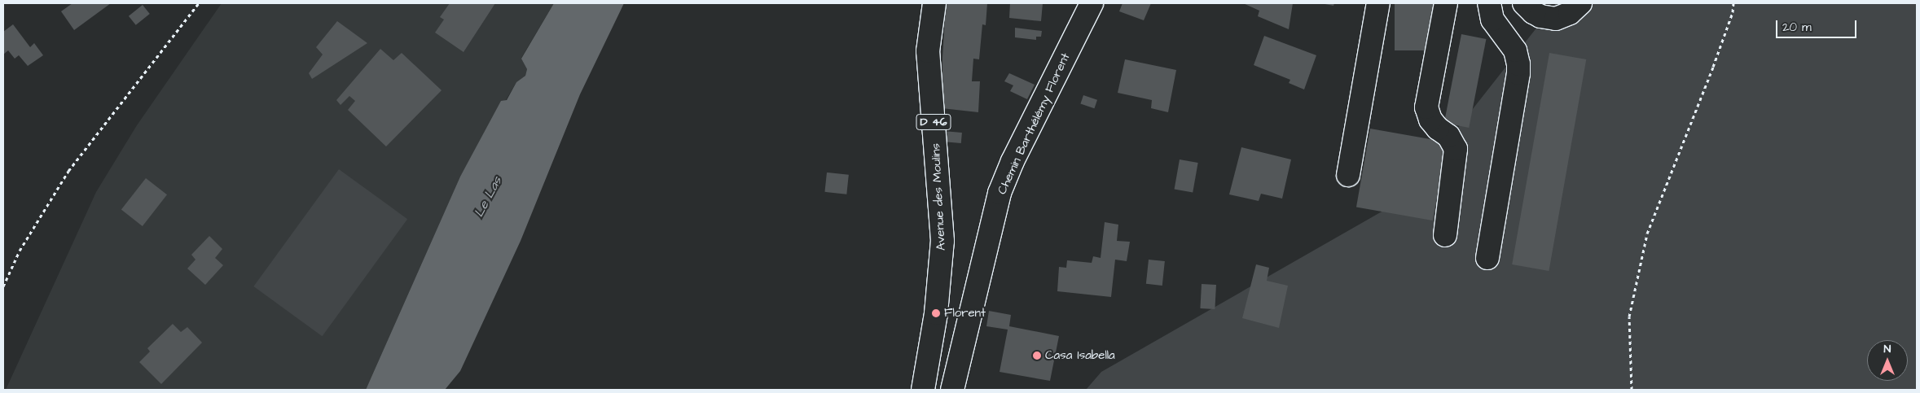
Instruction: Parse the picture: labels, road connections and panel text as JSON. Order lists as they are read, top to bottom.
{
  "streets": {
    "street": ["D 46", "Chemin Barthélémy Florent", "Avenue des Moulins"]
  },
  "water": ["Le Las"],
  "places": ["Florent", "Casa Isabella"],
  "scale_bar": "20 m",
  "north": "top"
}
